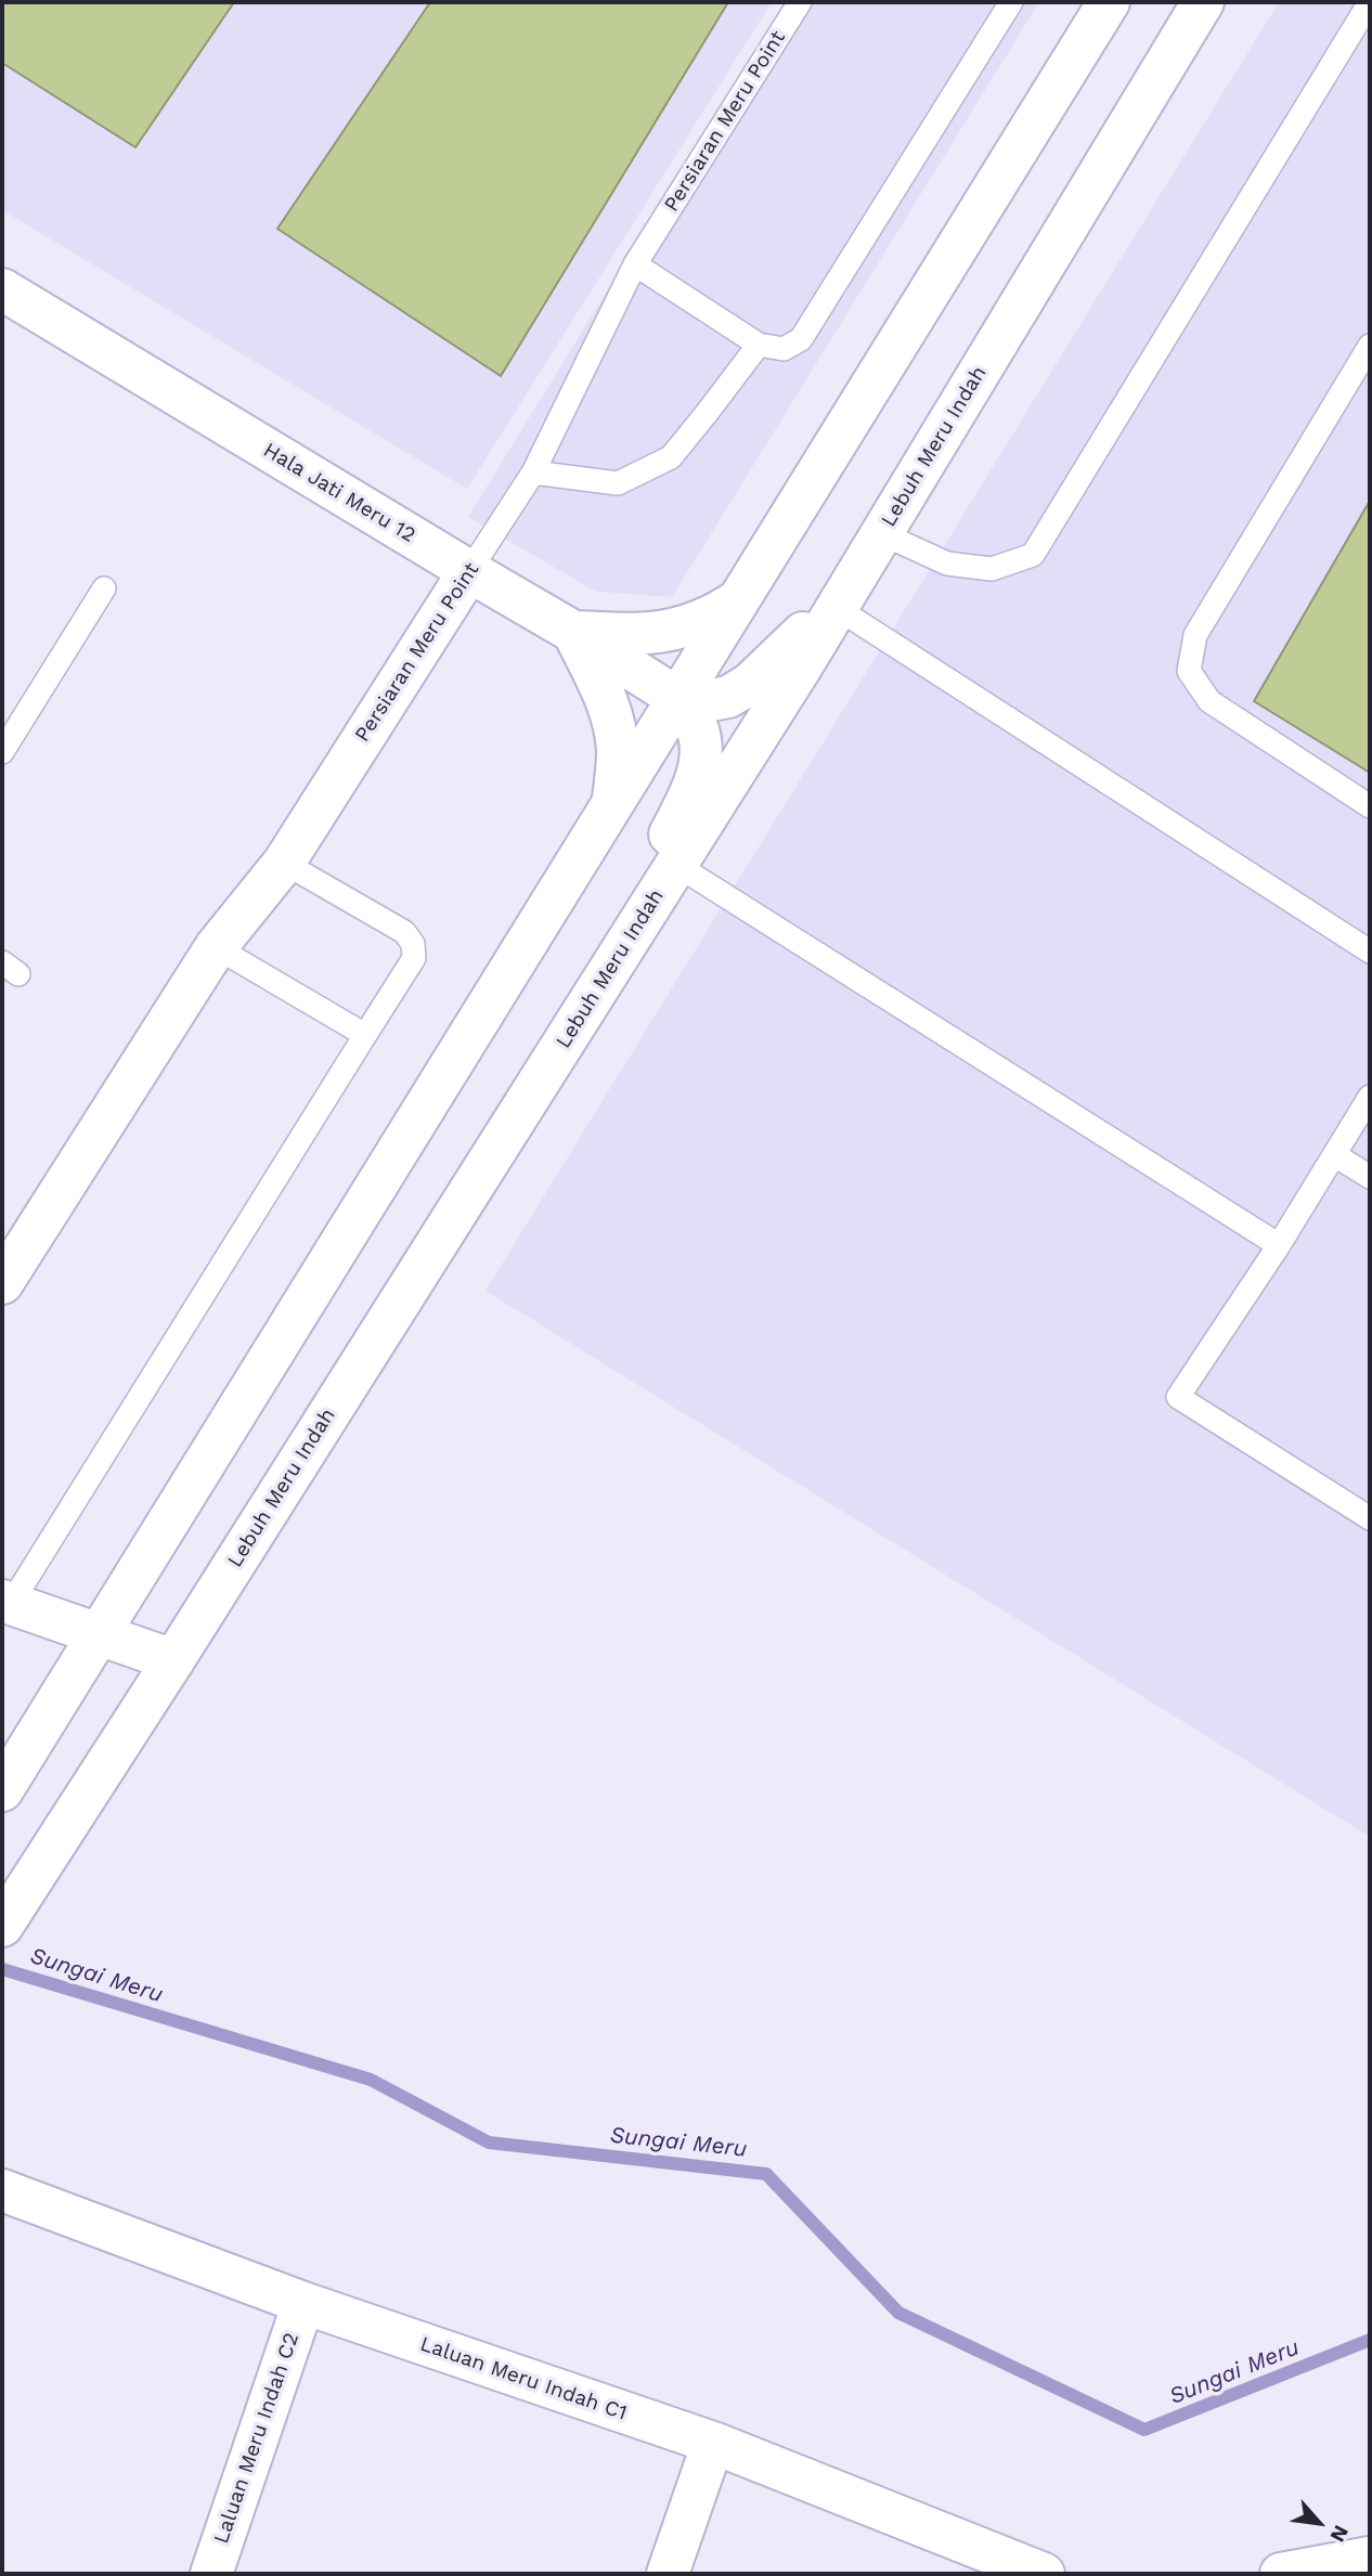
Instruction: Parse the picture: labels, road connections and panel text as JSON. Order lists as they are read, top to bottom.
{
  "streets": {
    "main road": [
      "Persiaran Meru Point",
      "Lebuh Meru Indah",
      "Hala Jati Meru 12",
      "Laluan Meru Indah C1",
      "Laluan Meru Indah C2"
    ]
  },
  "crossings": [
    ["Persiaran Meru Point", "Hala Jati Meru 12"],
    ["Laluan Meru Indah C1", "Laluan Meru Indah C2"]
  ],
  "water": ["Sungai Meru"],
  "north": "bottom right"
}
